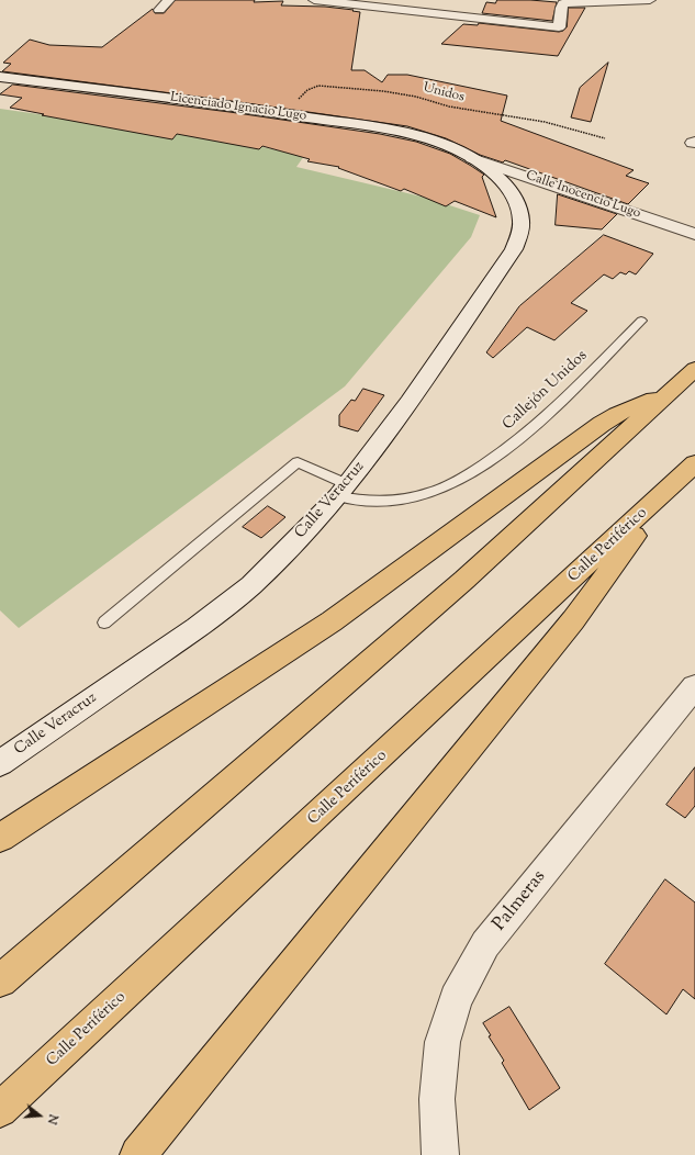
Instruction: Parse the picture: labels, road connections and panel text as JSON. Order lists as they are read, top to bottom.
{
  "streets": {
    "highway": ["Calle Periférico"],
    "main road": [
      "Licenciado Ignacio Lugo",
      "Calle Inocencio Lugo",
      "Calle Veracruz",
      "Palmeras"
    ],
    "lane": ["Callejón Unidos"],
    "path": ["Unidos"]
  },
  "crossings": [
    ["Unidos", "Licenciado Ignacio Lugo"],
    ["Licenciado Ignacio Lugo", "Calle Inocencio Lugo"],
    ["Licenciado Ignacio Lugo", "Calle Veracruz"],
    ["Calle Inocencio Lugo", "Calle Veracruz"],
    ["Callejón Unidos", "Calle Veracruz"]
  ],
  "north": "right"
}
